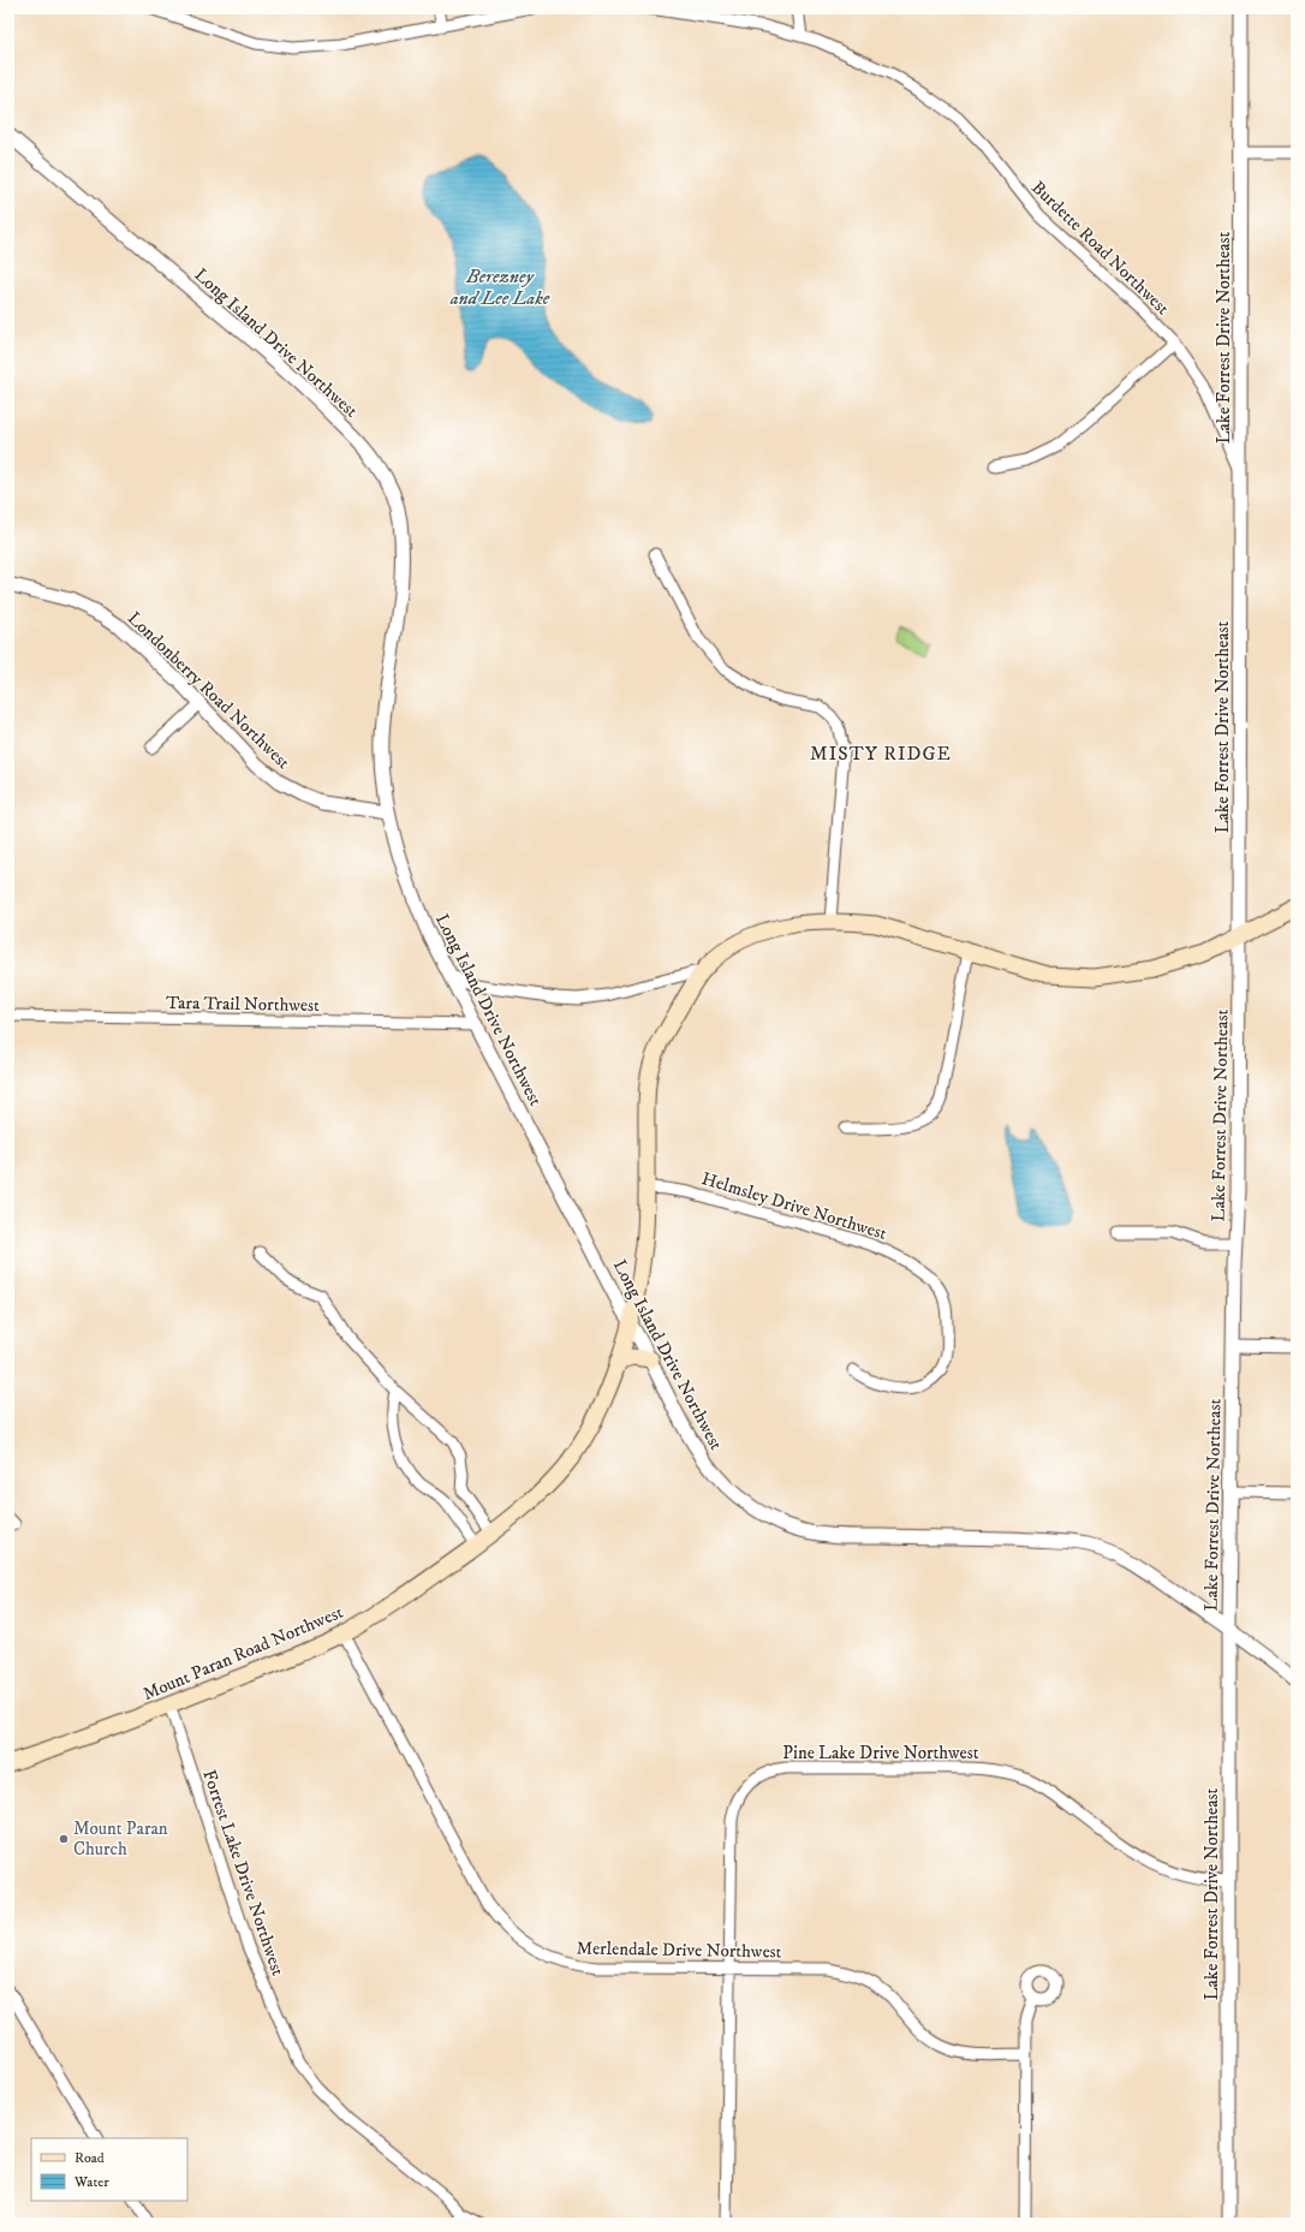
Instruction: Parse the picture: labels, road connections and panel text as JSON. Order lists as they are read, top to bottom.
{
  "streets": {
    "main road": ["Mount Paran Road Northwest"],
    "street": [
      "Burdette Road Northwest",
      "Lake Forrest Drive Northeast",
      "Long Island Drive Northwest",
      "Londonberry Road Northwest",
      "Tara Trail Northwest",
      "Helmsley Drive Northwest",
      "Pine Lake Drive Northwest",
      "Forrest Lake Drive Northwest",
      "Merlendale Drive Northwest"
    ]
  },
  "crossings": [
    ["Burdette Road Northwest", "Lake Forrest Drive Northeast"],
    ["Lake Forrest Drive Northeast", "Long Island Drive Northwest"],
    ["Lake Forrest Drive Northeast", "Mount Paran Road Northwest"],
    ["Lake Forrest Drive Northeast", "Pine Lake Drive Northwest"],
    ["Long Island Drive Northwest", "Londonberry Road Northwest"],
    ["Long Island Drive Northwest", "Tara Trail Northwest"],
    ["Long Island Drive Northwest", "Mount Paran Road Northwest"],
    ["Helmsley Drive Northwest", "Mount Paran Road Northwest"],
    ["Mount Paran Road Northwest", "Forrest Lake Drive Northwest"],
    ["Mount Paran Road Northwest", "Merlendale Drive Northwest"],
    ["Pine Lake Drive Northwest", "Merlendale Drive Northwest"]
  ],
  "districts": ["MISTY RIDGE"],
  "water": ["Berezney and Lee Lake"],
  "places": ["Mount Paran Church"],
  "legend": ["Road", "Water"]
}
